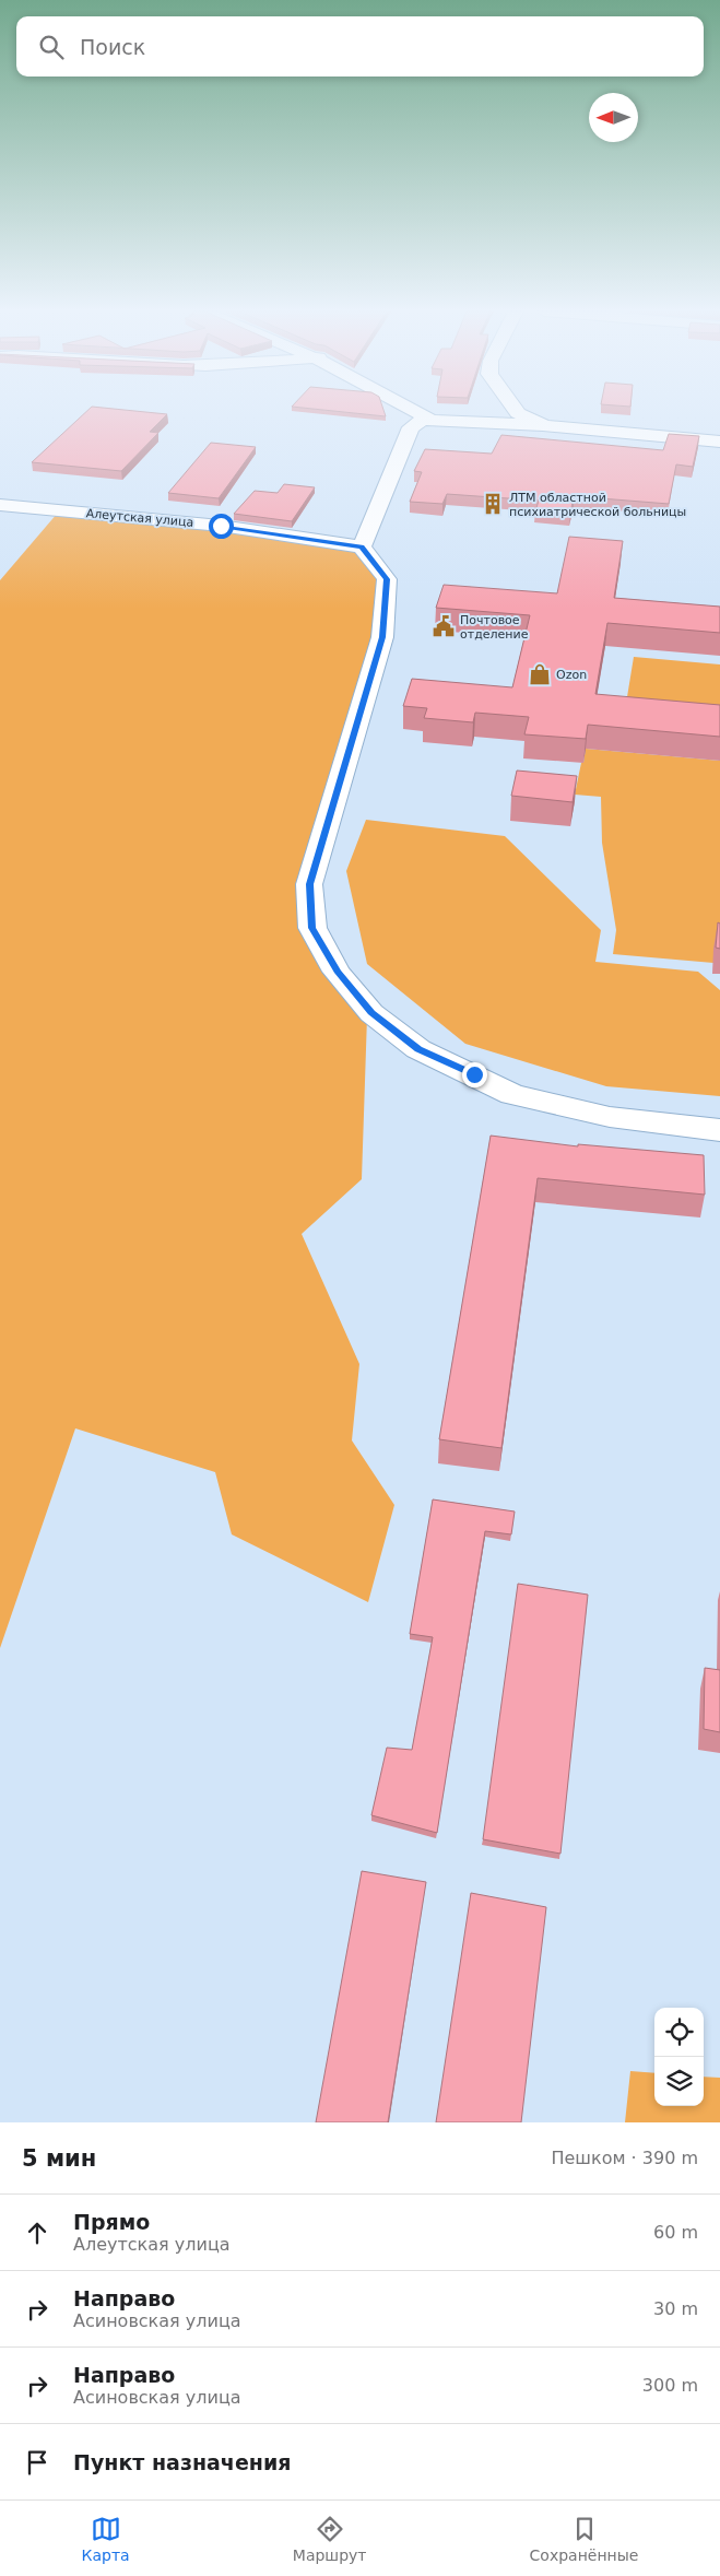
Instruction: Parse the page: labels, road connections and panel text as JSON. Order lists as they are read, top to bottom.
{
  "streets": {
    "street": ["Алеутская улица"]
  },
  "places": {
    "building": ["ЛТМ областной психиатрической больницы"],
    "public building": ["Почтовое отделение"],
    "shop": ["Ozon"]
  },
  "north": "left",
  "page": {
    "search": "Поиск",
    "heading": ["5 мин", "Пешком · 390 m"],
    "list": [
      ["Прямо", "Алеутская улица", "60 m"],
      ["Направо", "Асиновская улица", "30 m"],
      ["Направо", "Асиновская улица", "300 m"],
      "Пункт назначения"
    ],
    "nav": ["Карта", "Маршрут", "Сохранённые"]
  }
}
